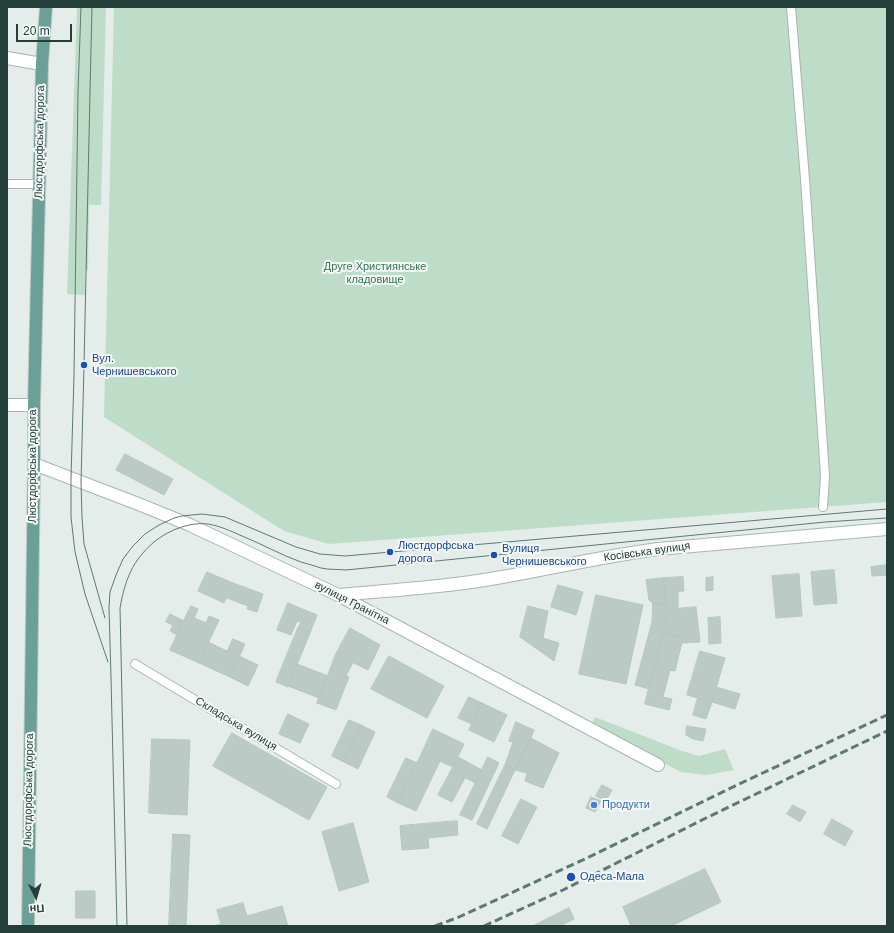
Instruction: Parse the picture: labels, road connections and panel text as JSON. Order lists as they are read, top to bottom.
{
  "streets": {
    "main road": ["Люстдорфська дорога"],
    "street": ["Косівська вулиця", "вулиця Гранітна"],
    "lane": ["Складська вулиця"]
  },
  "crossings": [
    ["Люстдорфська дорога", "вулиця Гранітна"],
    ["Косівська вулиця", "вулиця Гранітна"]
  ],
  "parks": ["Друге Християнське кладовище"],
  "places": [
    "Вул. Чернишевського",
    "Люстдорфська дорога",
    "Вулиця Чернишевського",
    "Продукти",
    "Одеса-Мала"
  ],
  "scale_bar": "20 m",
  "north": "bottom"
}
